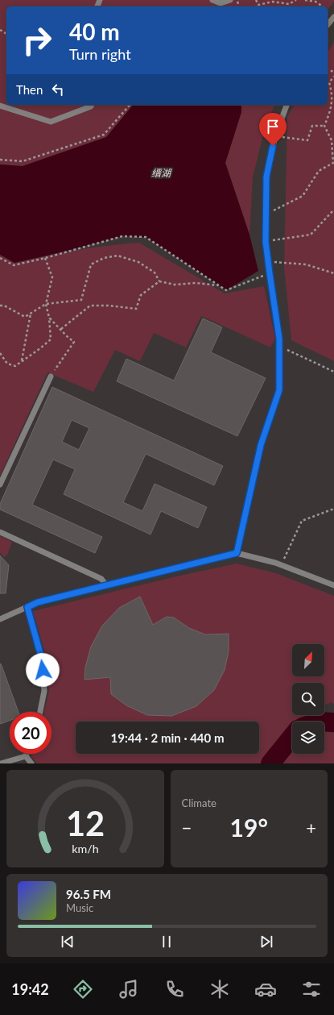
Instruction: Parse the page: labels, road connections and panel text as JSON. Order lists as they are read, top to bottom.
{
  "water": ["缙湖"],
  "north": "top right",
  "page": {
    "turn": ["40 m", "Turn right"],
    "then": "Then",
    "limit": "20",
    "trip": "19:44 · 2 min · 440 m",
    "tile": "Climate",
    "heat": ["−", "19°", "+"],
    "song": ["96.5 FM", "Music"],
    "tabs": "19:42",
    "gauge": ["12", "km/h"]
  }
}
